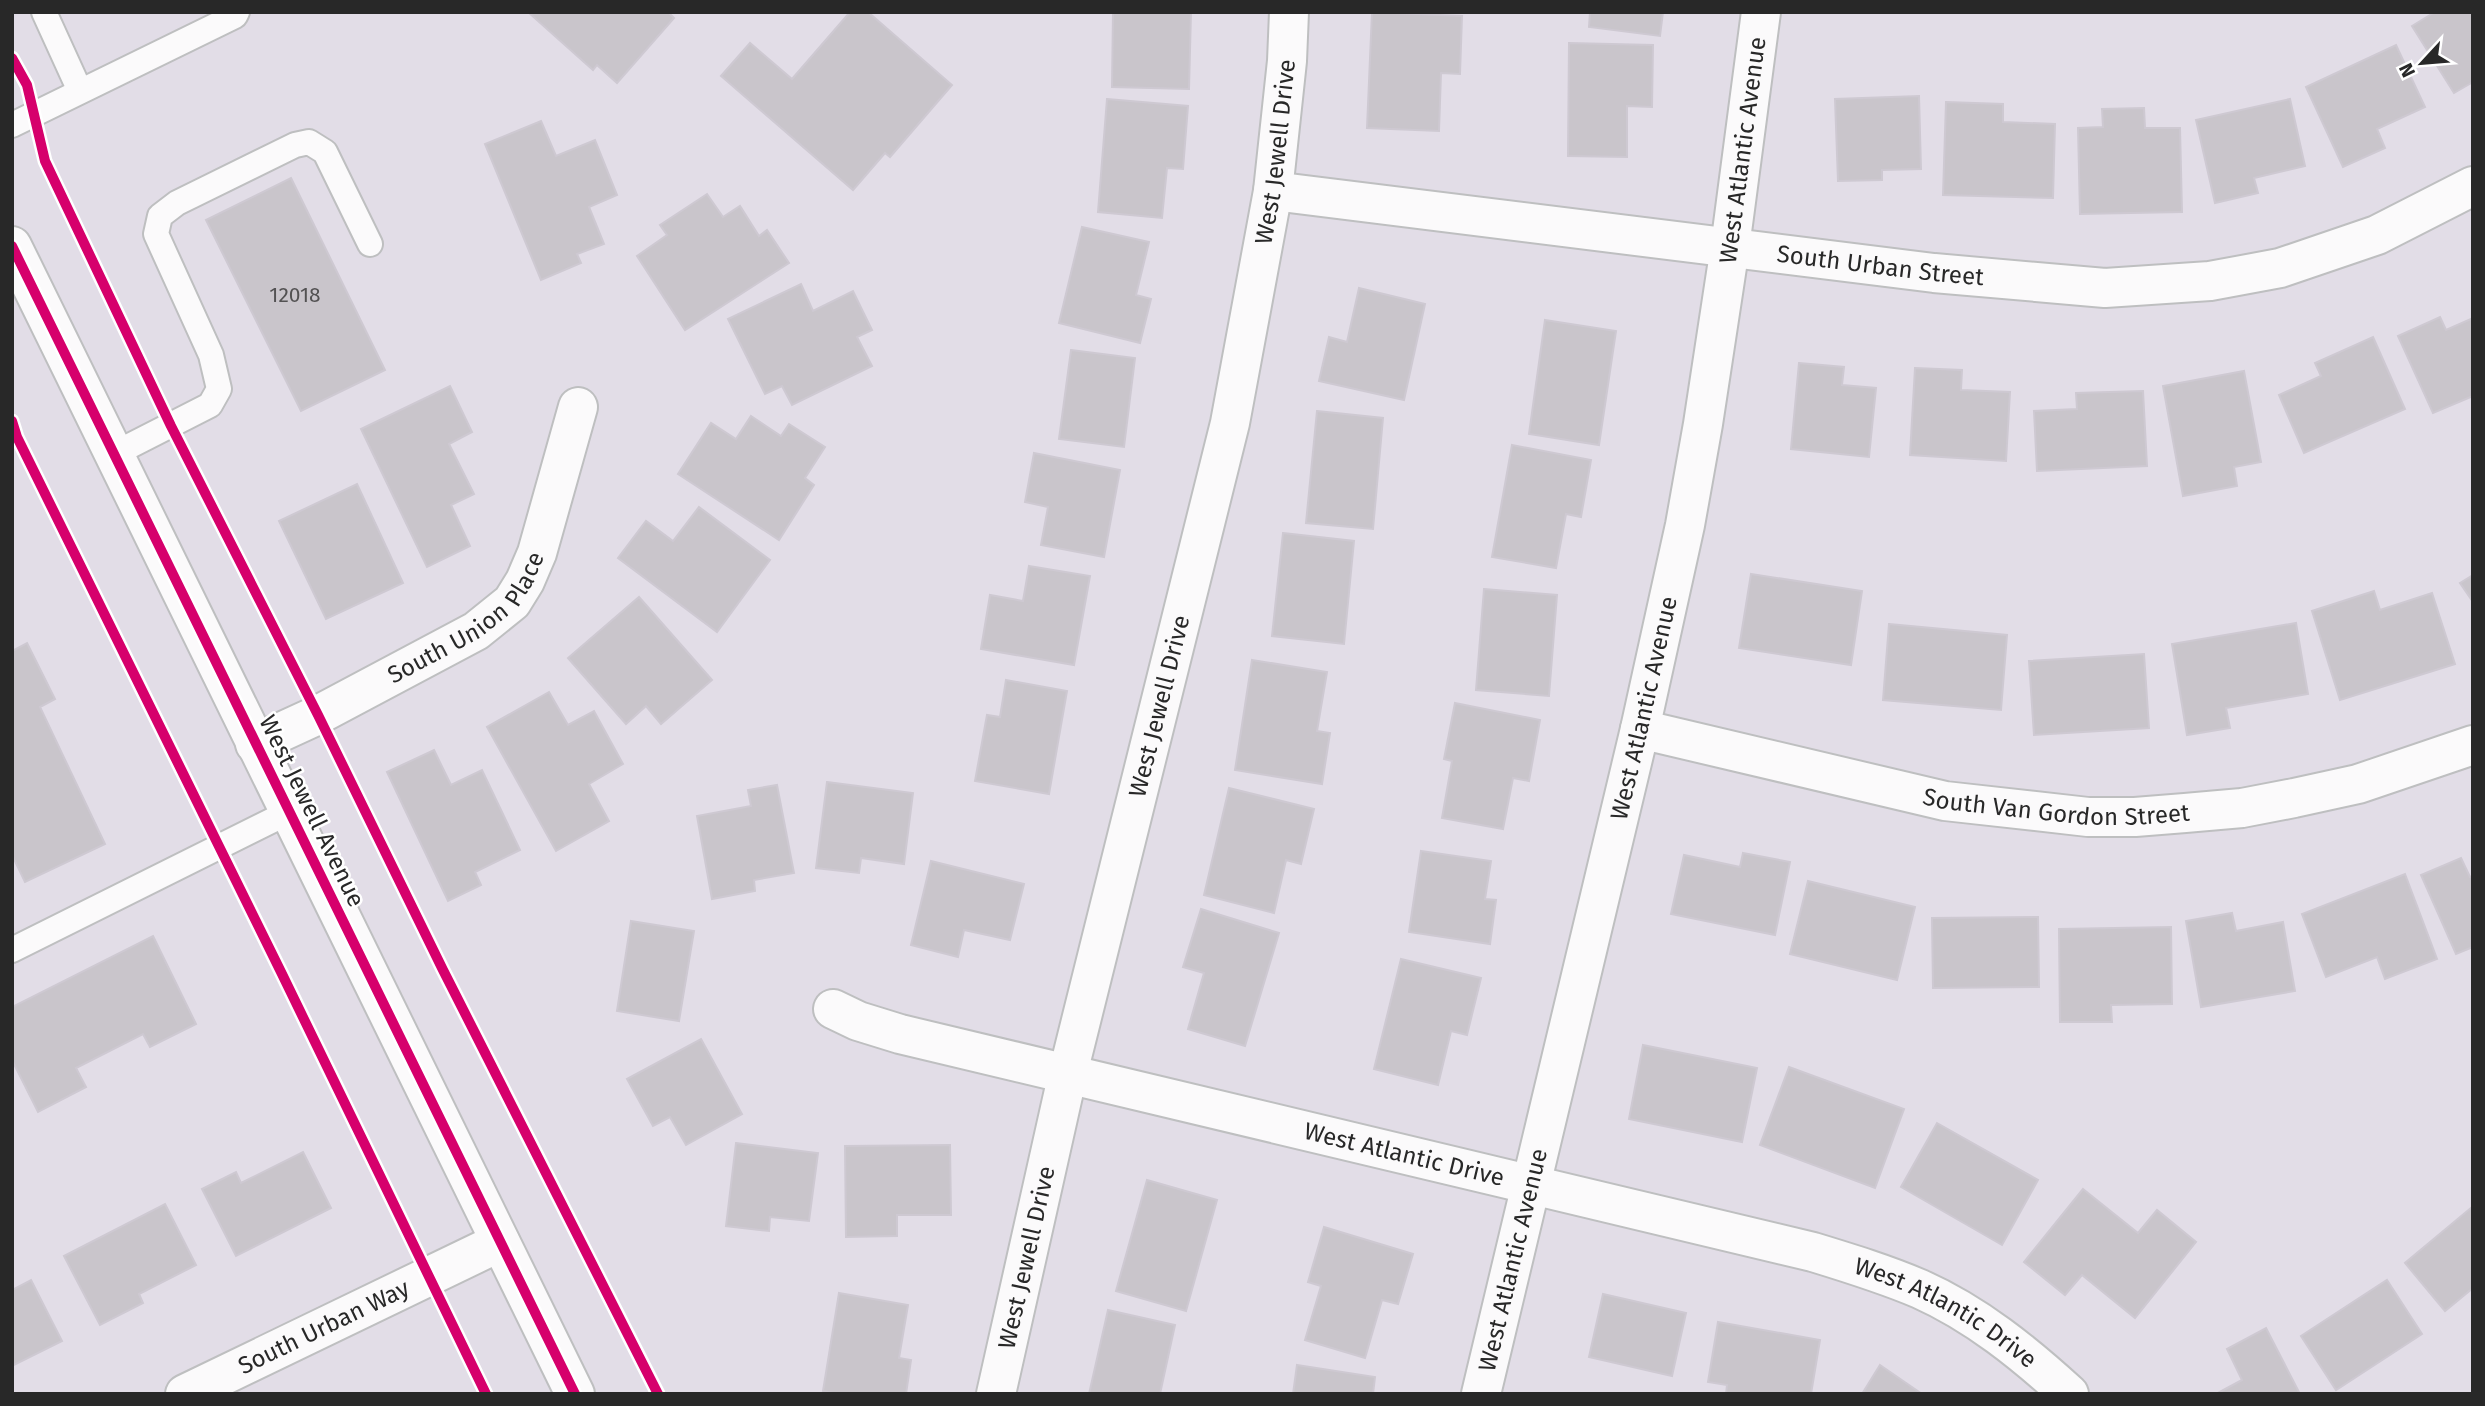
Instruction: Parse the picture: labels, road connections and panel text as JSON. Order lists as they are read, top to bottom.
{
  "streets": {
    "street": [
      "West Atlantic Avenue",
      "West Jewell Drive",
      "South Urban Street",
      "South Union Place",
      "South Van Gordon Street",
      "West Jewell Avenue",
      "West Atlantic Drive",
      "South Urban Way"
    ]
  },
  "crossings": [
    ["West Atlantic Avenue", "South Urban Street"],
    ["West Atlantic Avenue", "South Van Gordon Street"],
    ["West Atlantic Avenue", "West Atlantic Drive"],
    ["West Jewell Drive", "South Urban Street"],
    ["West Jewell Drive", "West Atlantic Drive"],
    ["South Union Place", "West Jewell Avenue"],
    ["West Jewell Avenue", "South Urban Way"]
  ],
  "house_numbers": ["12018"],
  "north": "bottom left"
}
